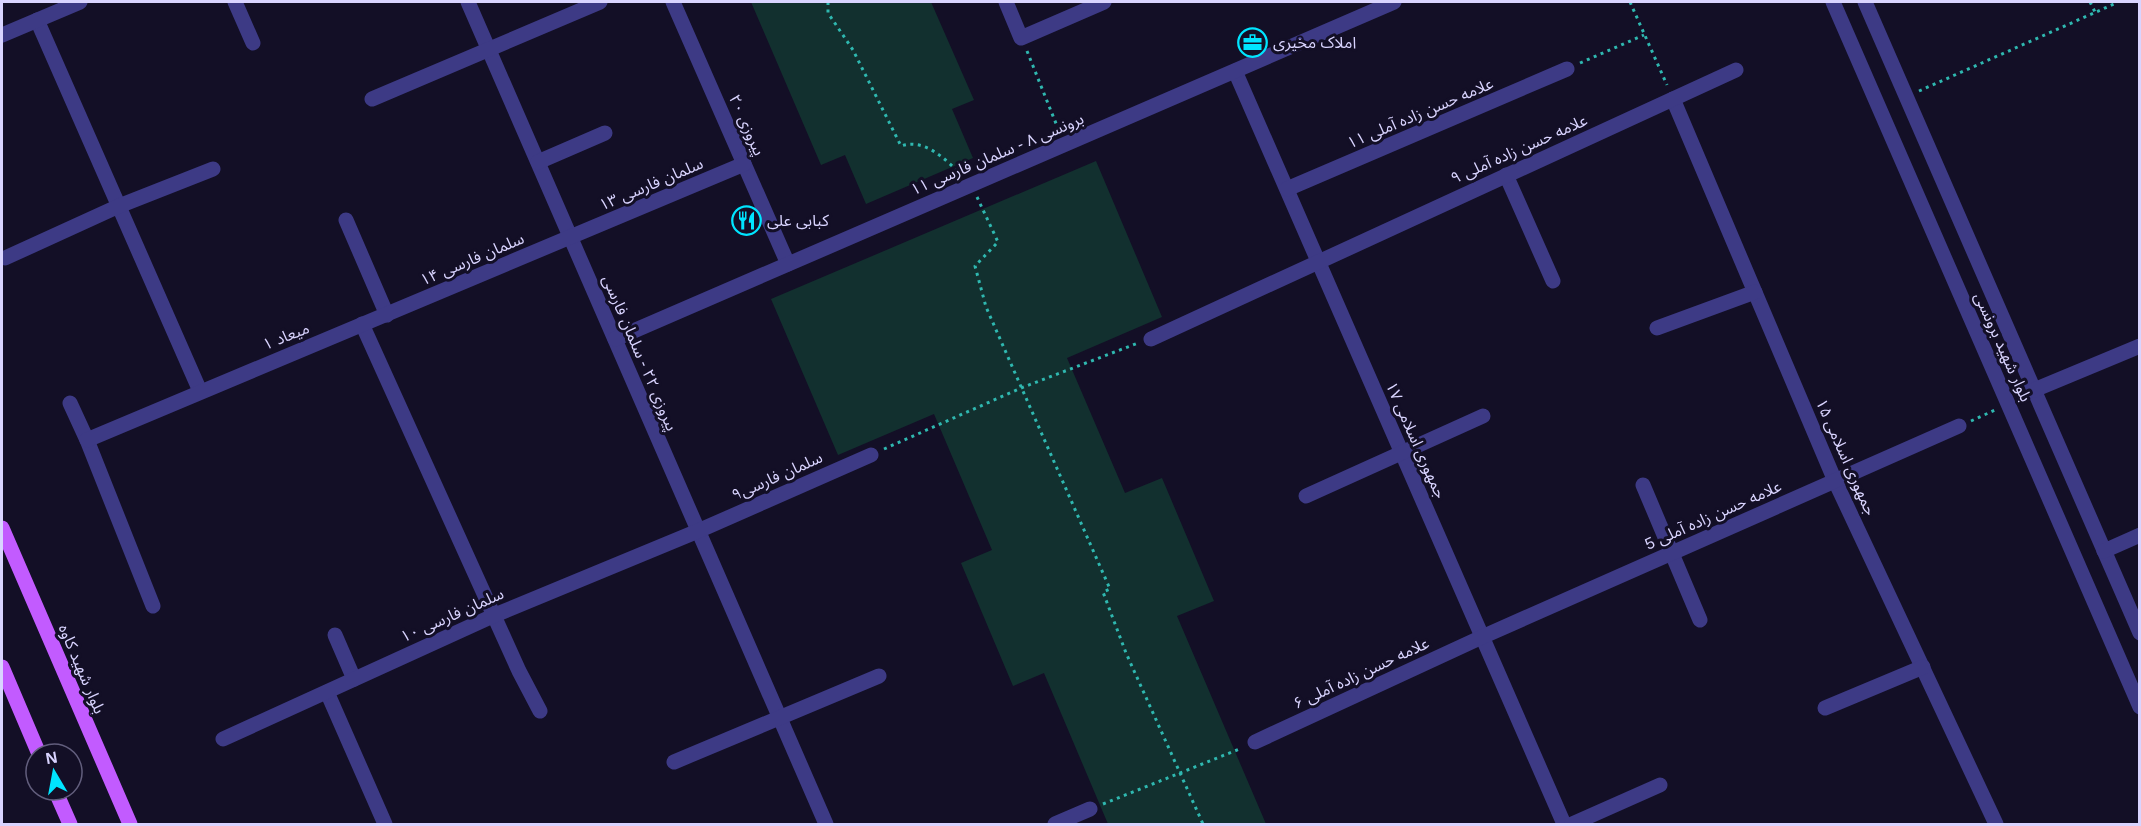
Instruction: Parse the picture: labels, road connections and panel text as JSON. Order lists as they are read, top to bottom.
{
  "streets": {
    "main road": ["بلوار شهید کاوه"],
    "street": [
      "علامه حسن زاده آملی ۱۱",
      "پیروزی ۲۰",
      "علامه حسن زاده آملی ۹",
      "برونسی ۸ - سلمان فارسی ۱۱",
      "سلمان فارسی ۱۳",
      "سلمان فارسی ۱۴",
      "میعاد ۱",
      "بلوار شهید برونسی",
      "پیروزی ۲۲ - سلمان فارسی",
      "جمهوری اسلامی ۱۷",
      "جمهوری اسلامی ۱۵",
      "سلمان فارسی۹",
      "علامه حسن زاده آملی 5",
      "سلمان فارسی ۱۰",
      "علامه حسن زاده آملی ۶"
    ]
  },
  "crossings": [
    ["علامه حسن زاده آملی ۱۱", "جمهوری اسلامی ۱۷"],
    ["پیروزی ۲۰", "برونسی ۸ - سلمان فارسی ۱۱"],
    ["پیروزی ۲۰", "سلمان فارسی ۱۳"],
    ["علامه حسن زاده آملی ۹", "جمهوری اسلامی ۱۷"],
    ["علامه حسن زاده آملی ۹", "جمهوری اسلامی ۱۵"],
    ["برونسی ۸ - سلمان فارسی ۱۱", "پیروزی ۲۲ - سلمان فارسی"],
    ["برونسی ۸ - سلمان فارسی ۱۱", "جمهوری اسلامی ۱۷"],
    ["سلمان فارسی ۱۳", "سلمان فارسی ۱۴"],
    ["سلمان فارسی ۱۳", "پیروزی ۲۲ - سلمان فارسی"],
    ["سلمان فارسی ۱۴", "میعاد ۱"],
    ["سلمان فارسی ۱۴", "پیروزی ۲۲ - سلمان فارسی"],
    ["پیروزی ۲۲ - سلمان فارسی", "سلمان فارسی۹"],
    ["پیروزی ۲۲ - سلمان فارسی", "سلمان فارسی ۱۰"],
    ["جمهوری اسلامی ۱۷", "علامه حسن زاده آملی 5"],
    ["جمهوری اسلامی ۱۷", "علامه حسن زاده آملی ۶"],
    ["جمهوری اسلامی ۱۵", "علامه حسن زاده آملی 5"],
    ["سلمان فارسی۹", "سلمان فارسی ۱۰"],
    ["علامه حسن زاده آملی 5", "علامه حسن زاده آملی ۶"]
  ],
  "places": {
    "office": ["املاک مخیری"],
    "restaurant": ["کبابی علی"]
  },
  "north": "top"
}
